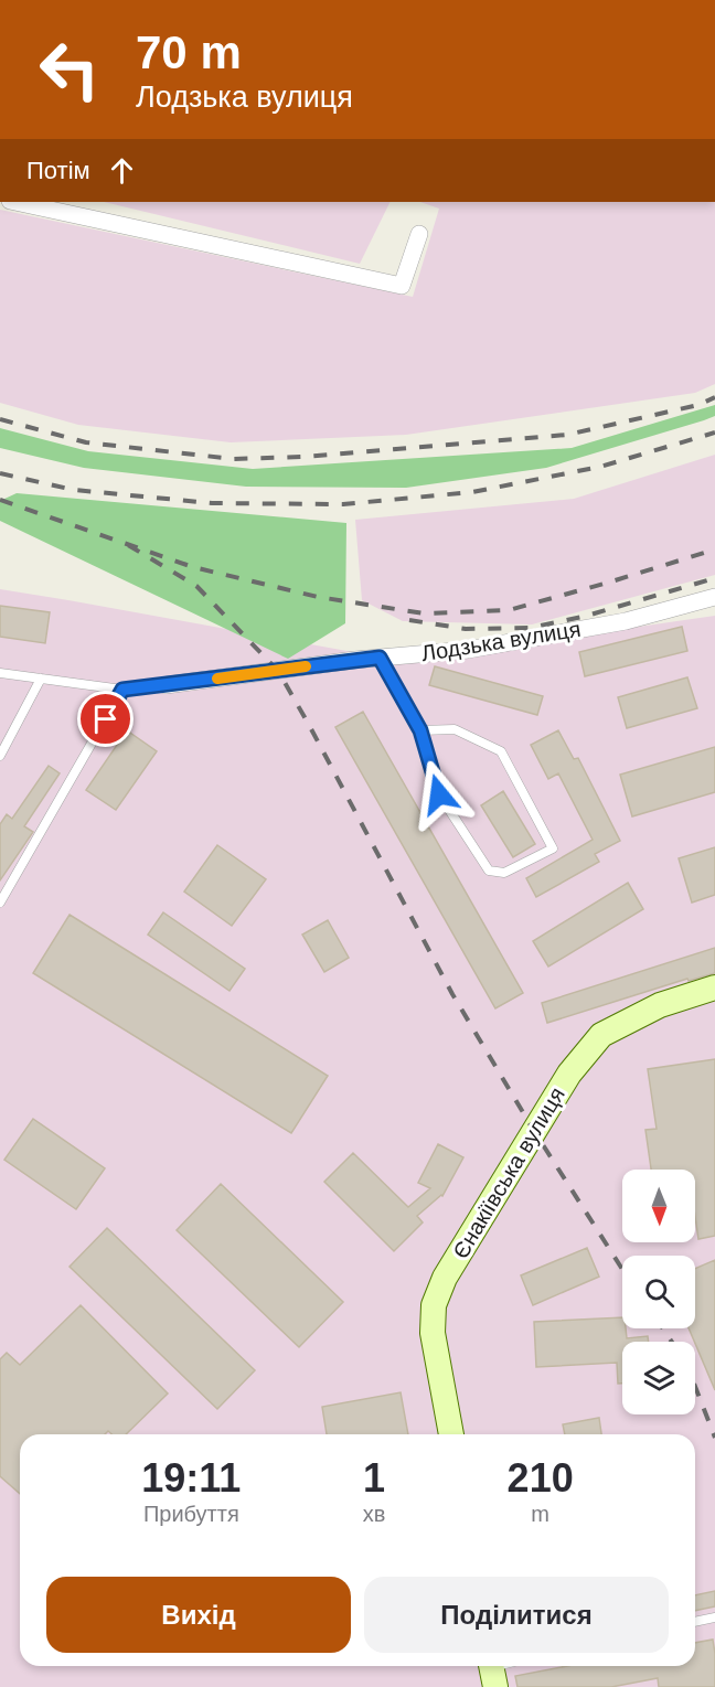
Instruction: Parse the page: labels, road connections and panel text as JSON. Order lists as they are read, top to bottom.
{
  "streets": {
    "street": ["Лодзька вулиця", "Єнакіївська вулиця"]
  },
  "north": "bottom",
  "page": {
    "turn": ["70 m", "Лодзька вулиця"],
    "then": "Потім",
    "eta": [
      "19:11",
      "Прибуття",
      "1",
      "хв",
      "210",
      "m"
    ],
    "buttons": ["Вихід", "Поділитися"]
  }
}
